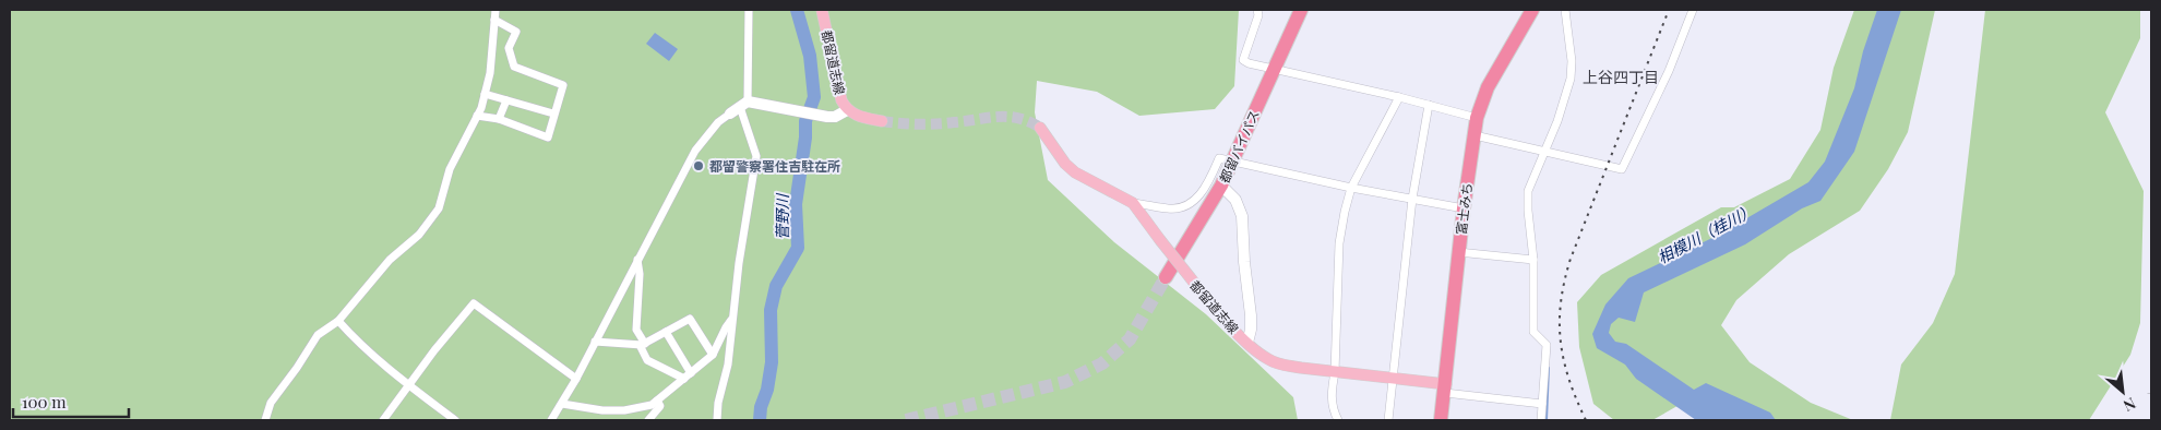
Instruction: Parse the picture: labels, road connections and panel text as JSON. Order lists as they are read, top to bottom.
{
  "streets": {
    "highway": ["都留バイパス", "富士みち"],
    "main road": ["都留道志線"]
  },
  "crossings": [
    ["都留道志線", "富士みち"]
  ],
  "districts": ["上谷四丁目"],
  "water": ["菅野川", "相模川（桂川）"],
  "places": ["都留警察署住吉駐在所"],
  "scale_bar": "100 m",
  "north": "bottom right"
}
